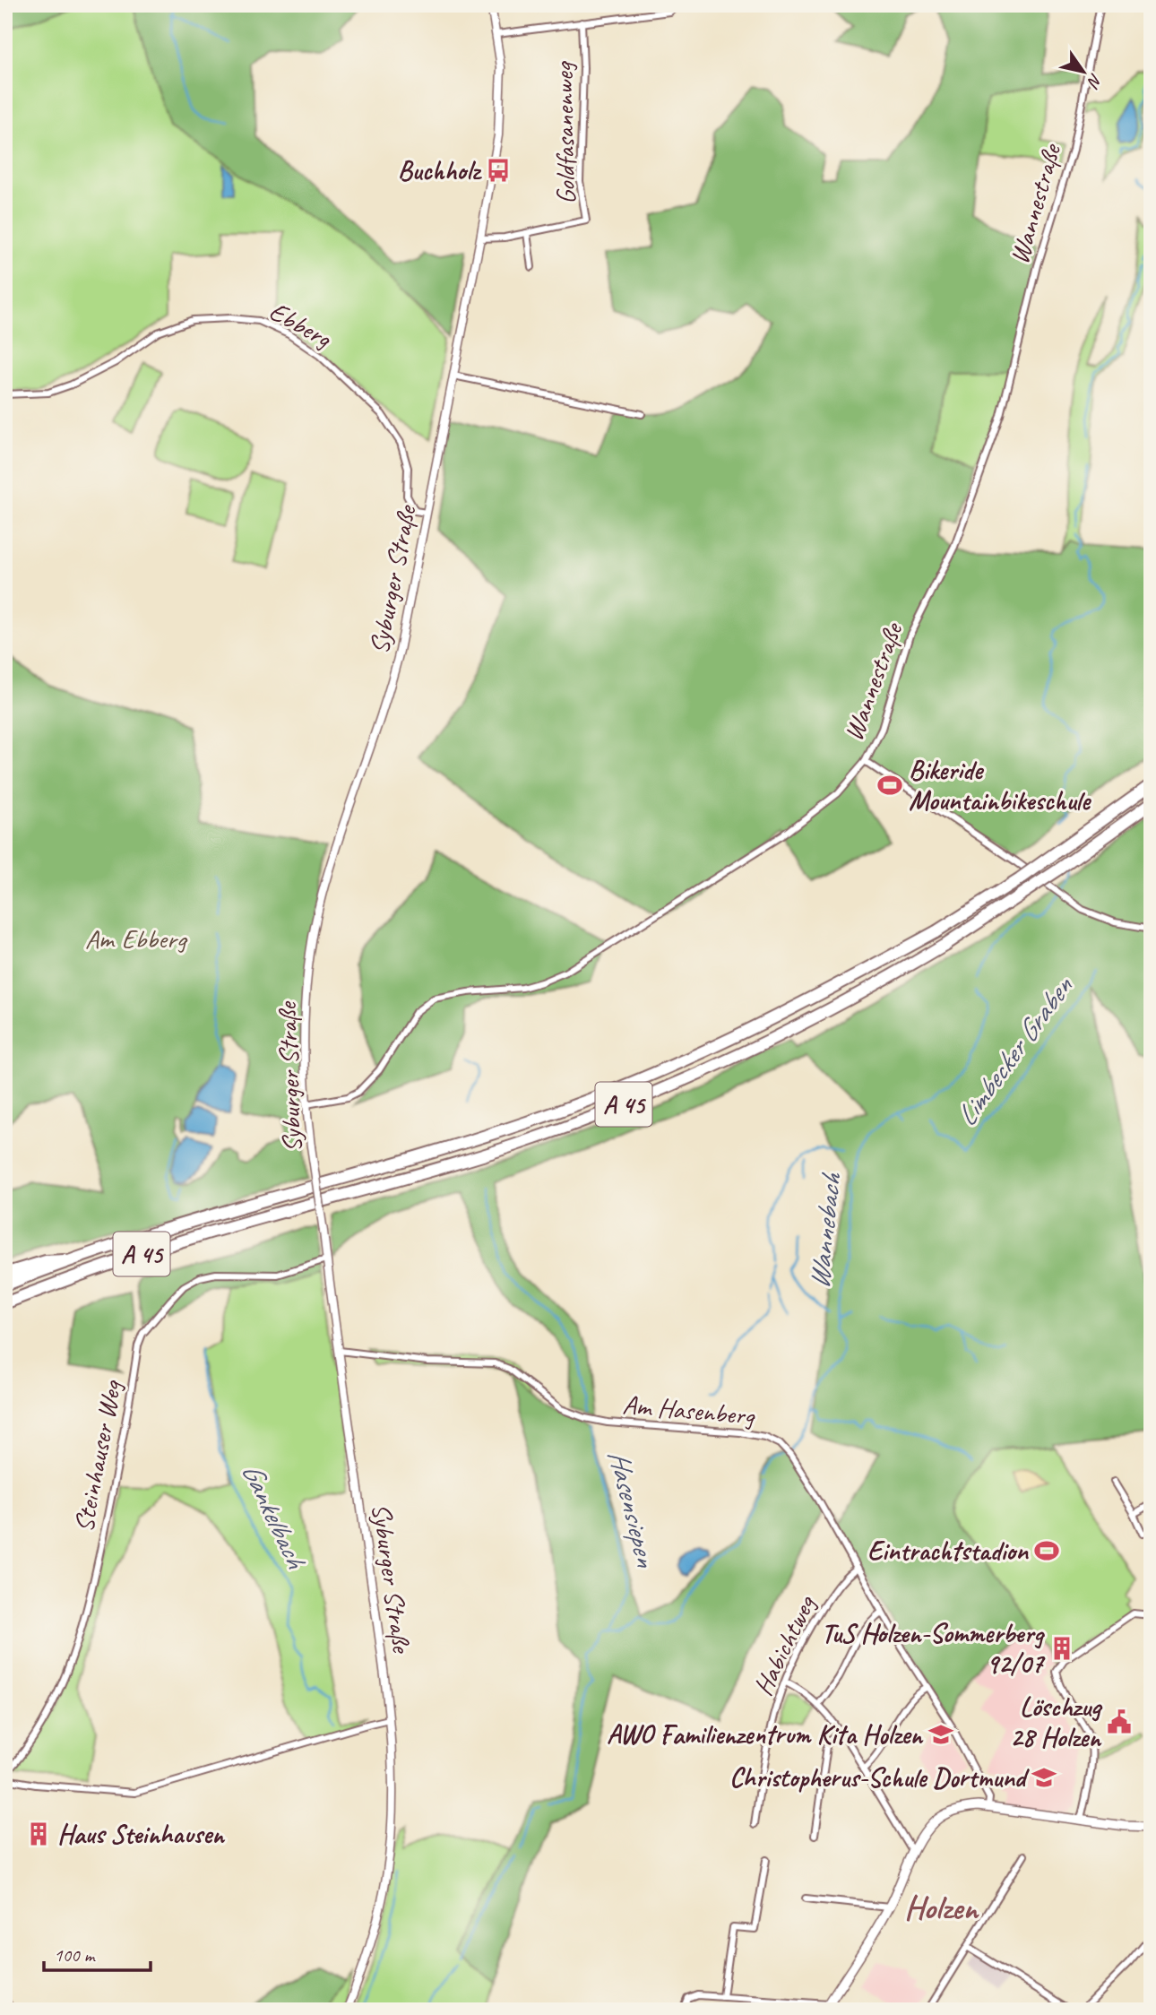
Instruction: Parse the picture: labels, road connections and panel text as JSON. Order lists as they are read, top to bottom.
{
  "streets": {
    "highway": ["A 45"],
    "street": [
      "Goldfasanenweg",
      "Wannestraße",
      "Ebberg",
      "Syburger Straße",
      "Am Hasenberg",
      "Steinhauser Weg",
      "Habichtweg"
    ]
  },
  "crossings": [
    ["Goldfasanenweg", "Syburger Straße"],
    ["Wannestraße", "Syburger Straße"],
    ["Ebberg", "Syburger Straße"],
    ["Syburger Straße", "Am Hasenberg"],
    ["Syburger Straße", "Steinhauser Weg"],
    ["Am Hasenberg", "Habichtweg"]
  ],
  "districts": ["Holzen"],
  "water": [
    "Limbecker Graben",
    "Wannebach",
    "Hasensiepen",
    "Gankelbach"
  ],
  "parks": ["Am Ebberg"],
  "places": {
    "bus stop": ["Buchholz"],
    "sports": ["Bikeride Mountainbikeschule", "Eintrachtstadion"],
    "building": ["TuS Holzen-Sommerberg 92/07", "Haus Steinhausen"],
    "public building": ["Löschzug 28 Holzen"],
    "school or university": ["AWO Familienzentrum Kita Holzen", "Christopherus-Schule Dortmund"]
  },
  "scale_bar": "100 m",
  "north": "bottom right"
}
